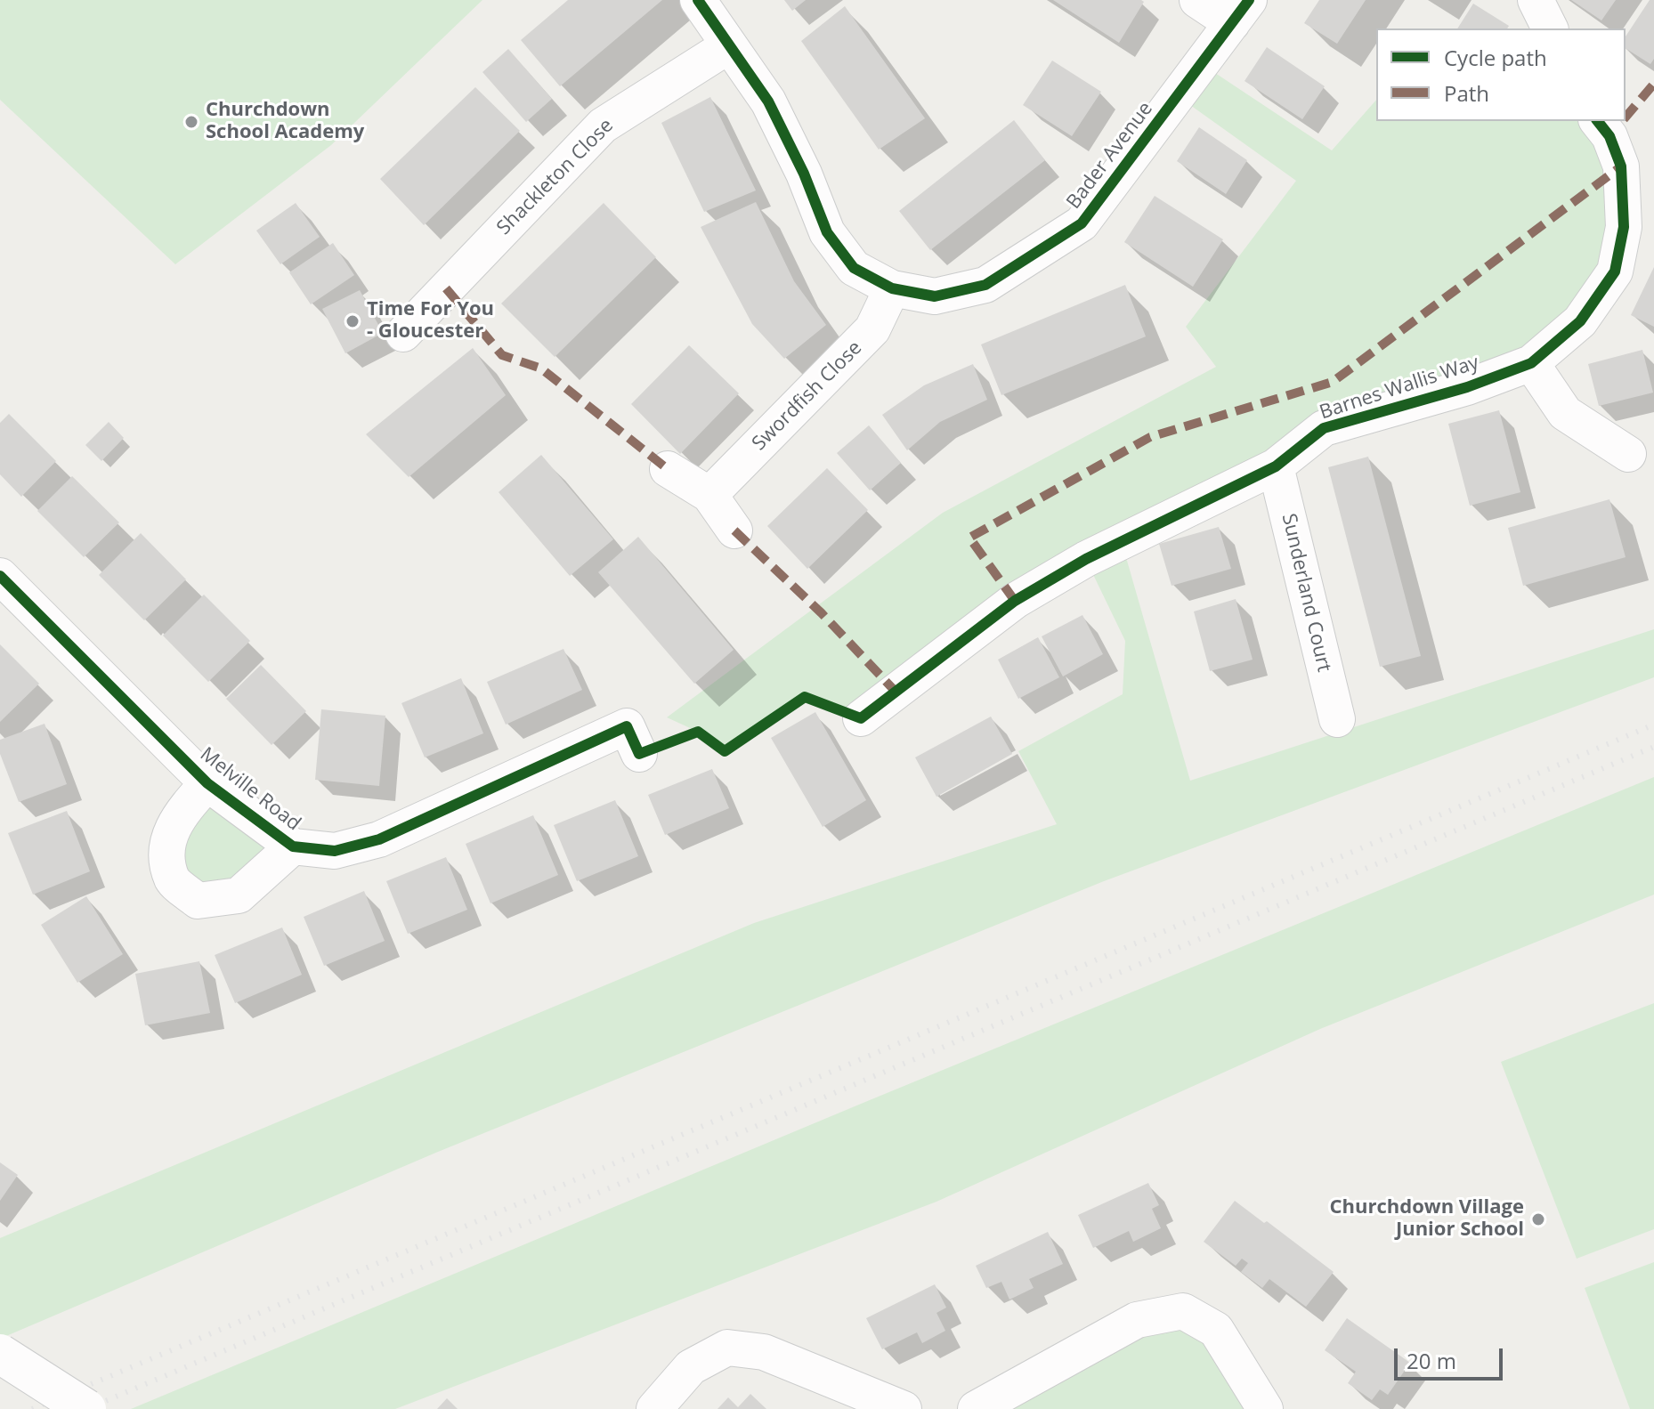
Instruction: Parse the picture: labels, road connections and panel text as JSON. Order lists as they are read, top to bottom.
{
  "streets": {
    "street": [
      "Bader Avenue",
      "Shackleton Close",
      "Barnes Wallis Way",
      "Swordfish Close",
      "Sunderland Court",
      "Melville Road"
    ]
  },
  "crossings": [
    ["Bader Avenue", "Shackleton Close"],
    ["Bader Avenue", "Swordfish Close"],
    ["Barnes Wallis Way", "Sunderland Court"]
  ],
  "places": ["Churchdown School Academy", "Time For You - Gloucester", "Churchdown Village Junior School"],
  "legend": ["Cycle path", "Path"],
  "scale_bar": "20 m"
}
